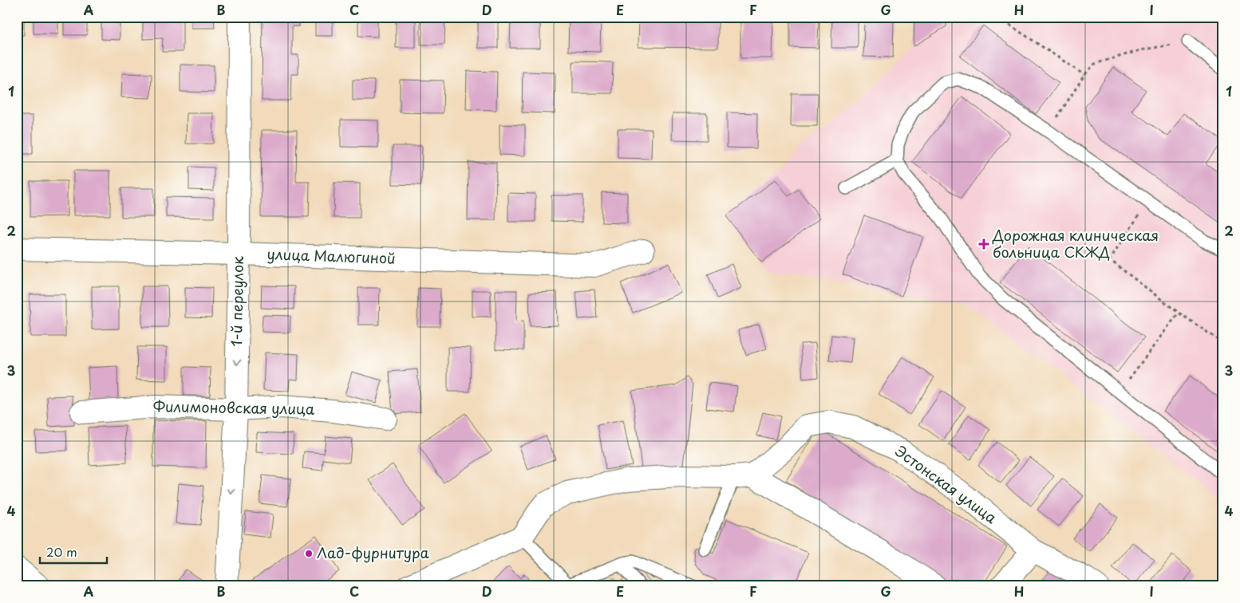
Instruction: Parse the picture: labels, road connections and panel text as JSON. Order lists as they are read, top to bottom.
{
  "streets": {
    "street": [
      "улица Малюгиной",
      "1-й переулок",
      "Филимоновская улица",
      "Эстонская улица"
    ]
  },
  "crossings": [
    ["улица Малюгиной", "1-й переулок"],
    ["1-й переулок", "Филимоновская улица"]
  ],
  "one_way": ["1-й переулок"],
  "places": {
    "health": ["Дорожная клиническая больница СКЖД"],
    "other": ["Лад-фурнитура"]
  },
  "scale_bar": "20 m",
  "grid": {
    "columns": [
      "A",
      "B",
      "C",
      "D",
      "E",
      "F",
      "G",
      "H",
      "I"
    ],
    "rows": [
      "1",
      "2",
      "3",
      "4"
    ]
  }
}
